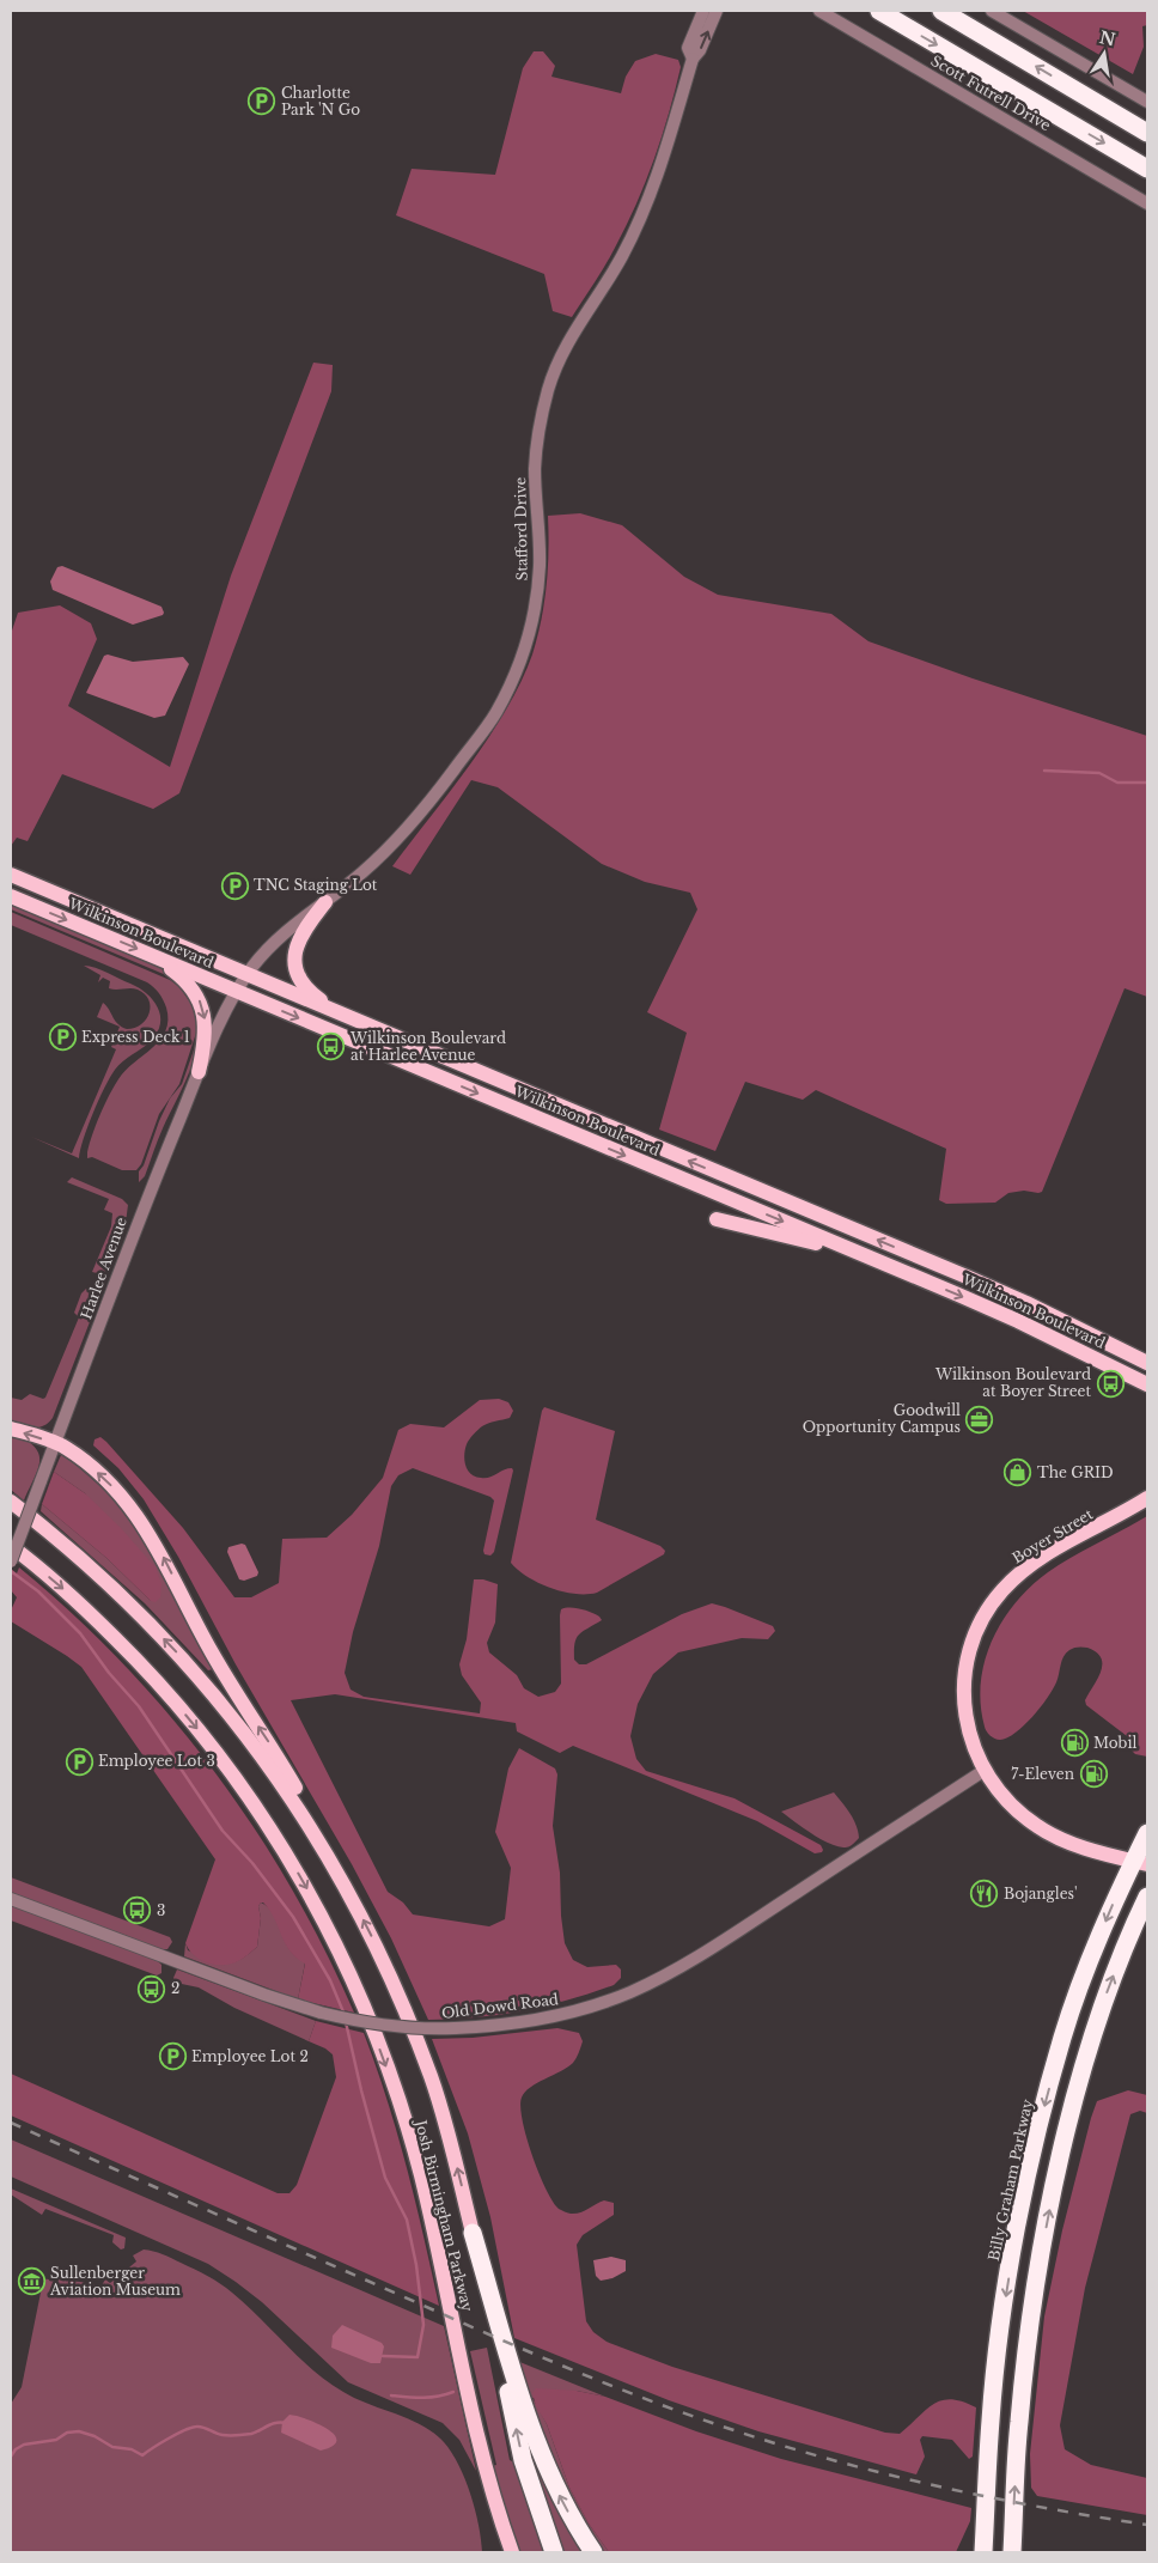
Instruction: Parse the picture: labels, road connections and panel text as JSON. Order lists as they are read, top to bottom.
{
  "streets": {
    "highway": ["Billy Graham Parkway"],
    "main road": ["Wilkinson Boulevard", "Boyer Street", "Josh Birmingham Parkway"],
    "street": [
      "Scott Futrell Drive",
      "Stafford Drive",
      "Harlee Avenue",
      "Old Dowd Road"
    ]
  },
  "crossings": [
    ["Stafford Drive", "Wilkinson Boulevard"],
    ["Stafford Drive", "Harlee Avenue"],
    ["Wilkinson Boulevard", "Harlee Avenue"],
    ["Boyer Street", "Old Dowd Road"],
    ["Boyer Street", "Billy Graham Parkway"]
  ],
  "places": {
    "parking": [
      "Charlotte Park 'N Go",
      "TNC Staging Lot",
      "Express Deck 1",
      "Employee Lot 3",
      "Employee Lot 2"
    ],
    "bus stop": [
      "Wilkinson Boulevard at Harlee Avenue",
      "Wilkinson Boulevard at Boyer Street",
      "3",
      "2"
    ],
    "office": ["Goodwill Opportunity Campus"],
    "shop": ["The GRID"],
    "fuel station": ["Mobil", "7-Eleven"],
    "restaurant": ["Bojangles'"],
    "museum": ["Sullenberger Aviation Museum"]
  },
  "north": "top"
}
